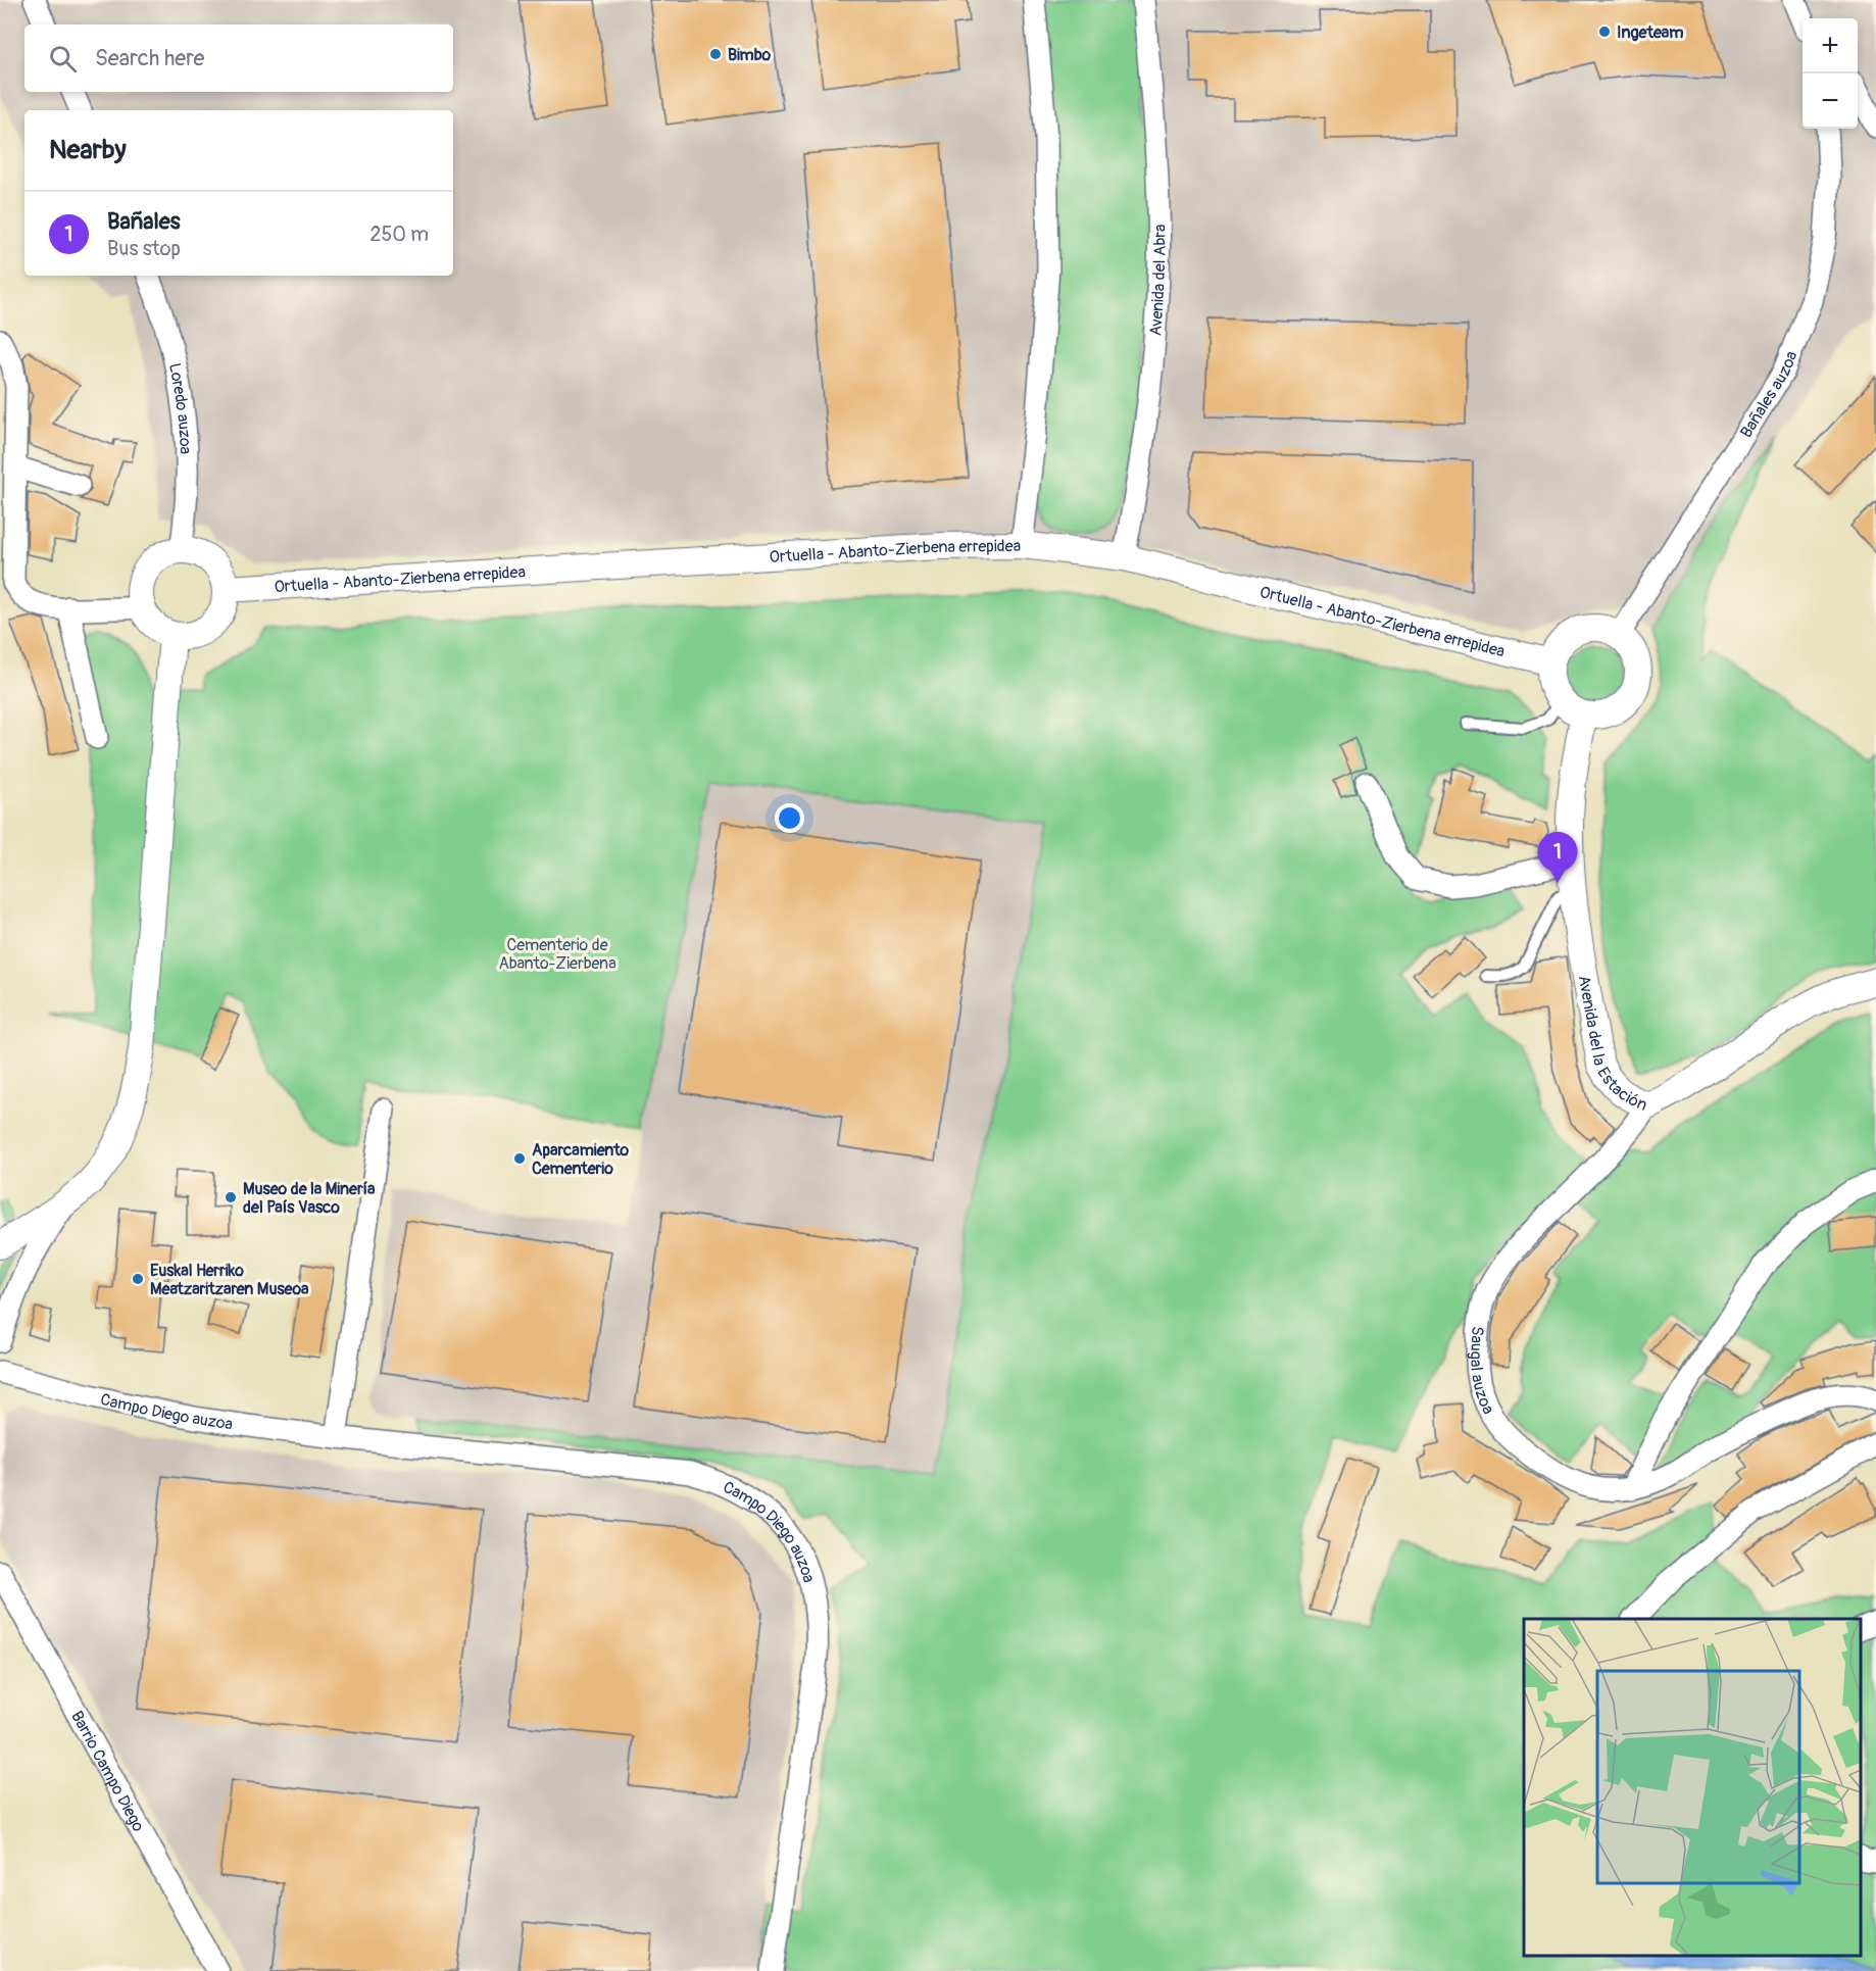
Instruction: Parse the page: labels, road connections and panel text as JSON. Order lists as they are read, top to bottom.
{
  "streets": {
    "street": [
      "Avenida del Abra",
      "Bañales auzoa",
      "Loredo auzoa",
      "Ortuella - Abanto-Zierbena errepidea",
      "Avenida del la Estación",
      "Saugal auzoa",
      "Campo Diego auzoa",
      "Barrio Campo Diego"
    ]
  },
  "crossings": [
    ["Avenida del Abra", "Ortuella - Abanto-Zierbena errepidea"],
    ["Bañales auzoa", "Ortuella - Abanto-Zierbena errepidea"],
    ["Bañales auzoa", "Avenida del la Estación"],
    ["Loredo auzoa", "Ortuella - Abanto-Zierbena errepidea"],
    ["Ortuella - Abanto-Zierbena errepidea", "Avenida del la Estación"],
    ["Avenida del la Estación", "Saugal auzoa"]
  ],
  "parks": ["Cementerio de Abanto-Zierbena"],
  "places": [
    "Ingeteam",
    "Bimbo",
    "Aparcamiento Cementerio",
    "Museo de la Minería del País Vasco",
    "Euskal Herriko Meatzaritzaren Museoa"
  ],
  "page": {
    "map_buttons": ["+", "−"],
    "search": "Search here",
    "heading": "Nearby",
    "list": [
      {
        "mark": "1",
        "name": "Bañales",
        "note": "Bus stop",
        "value": "250 m"
      }
    ],
    "pins": "1"
  }
}
